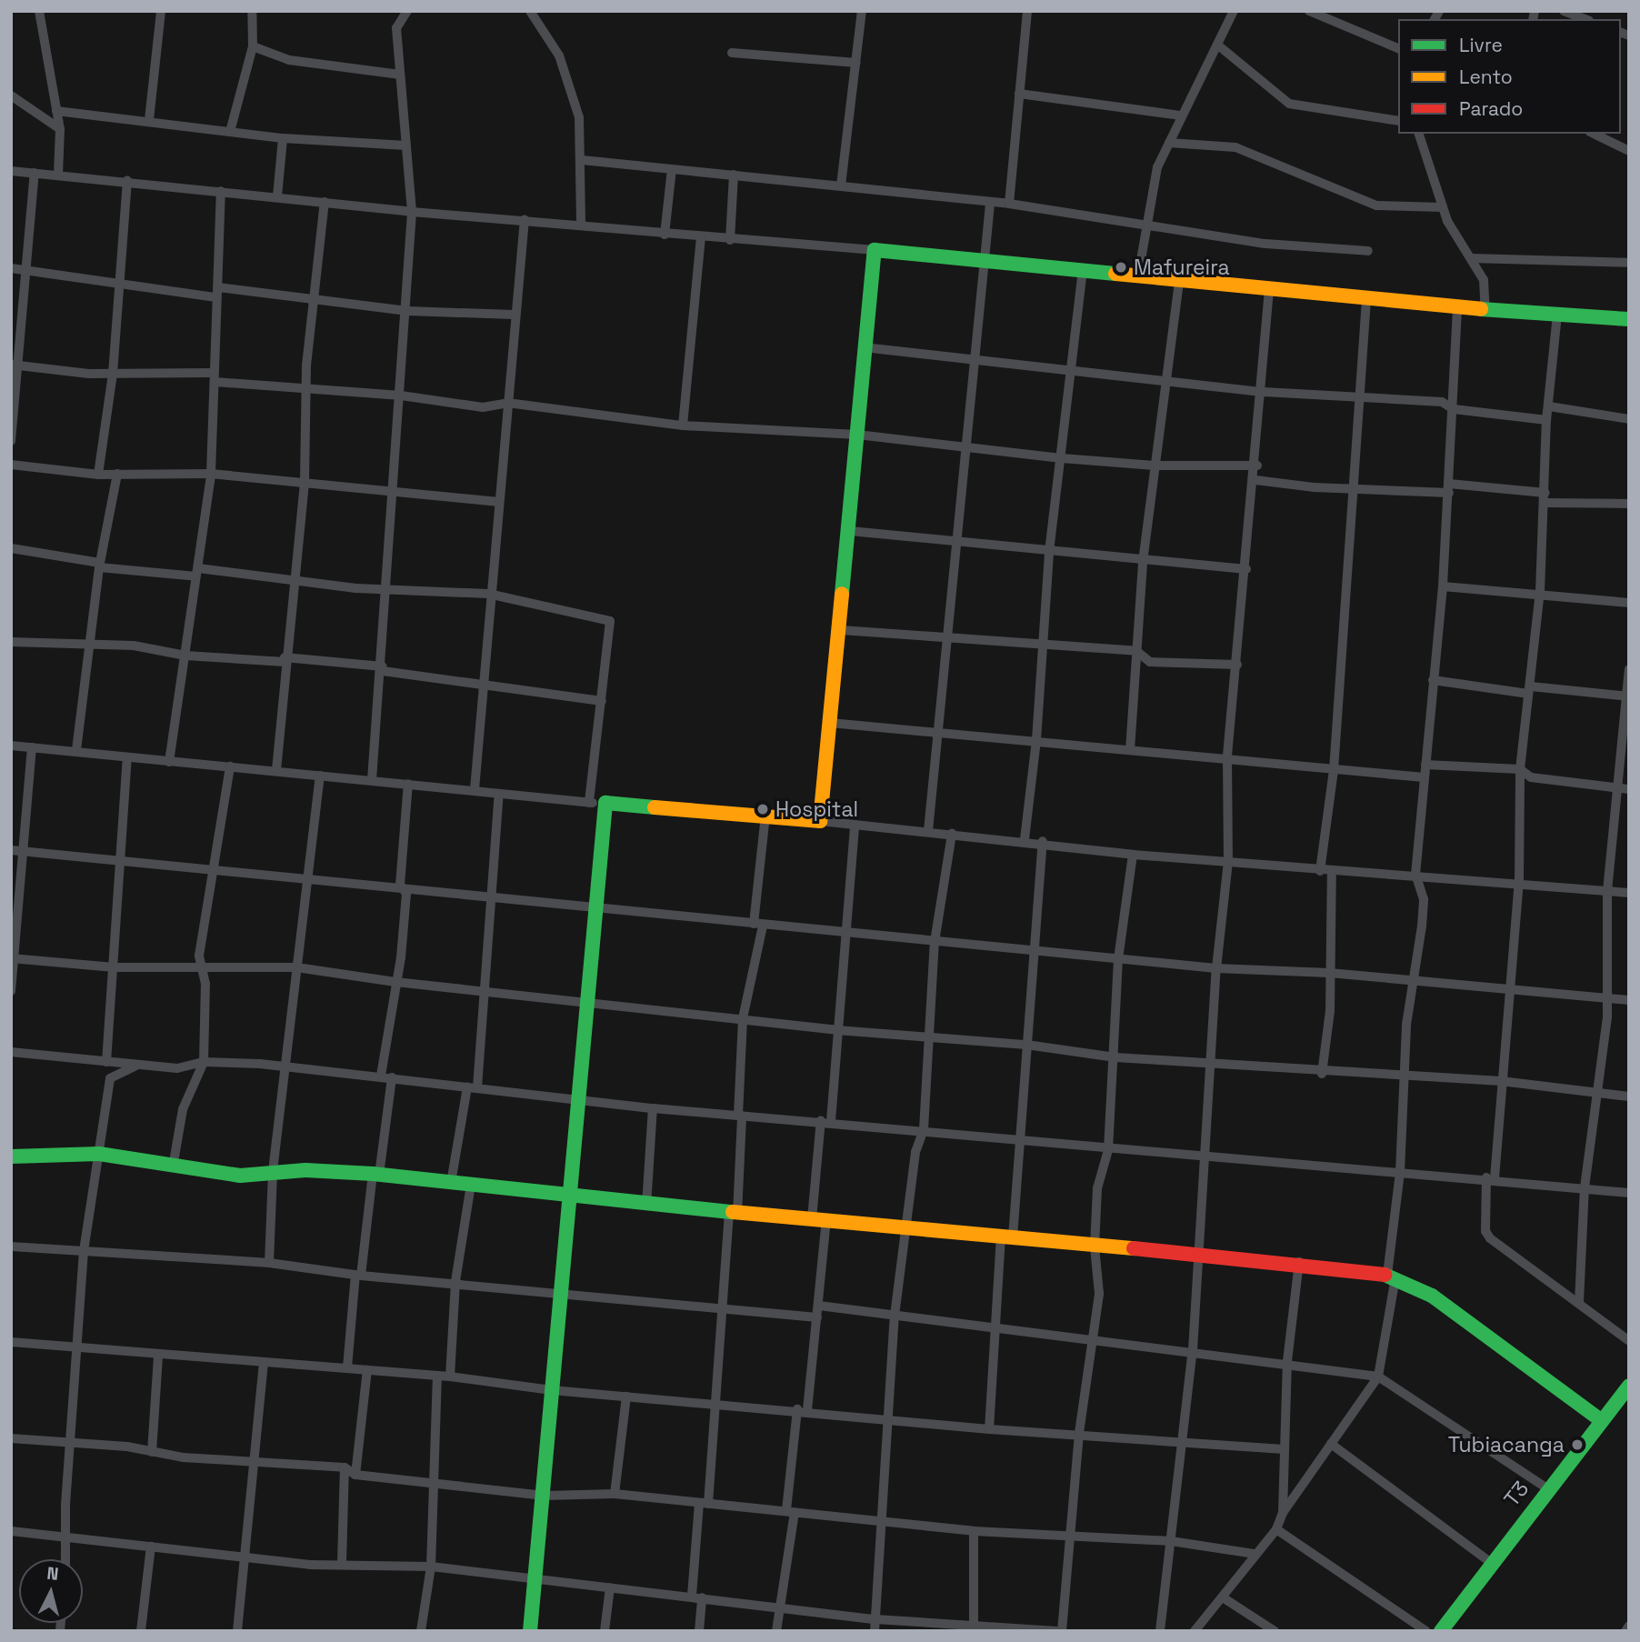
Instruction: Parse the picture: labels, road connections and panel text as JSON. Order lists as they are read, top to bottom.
{
  "streets": {
    "street": ["T3"]
  },
  "places": ["Mafureira", "Hospital", "Tubiacanga"],
  "legend": ["Livre", "Lento", "Parado"],
  "north": "top"
}
